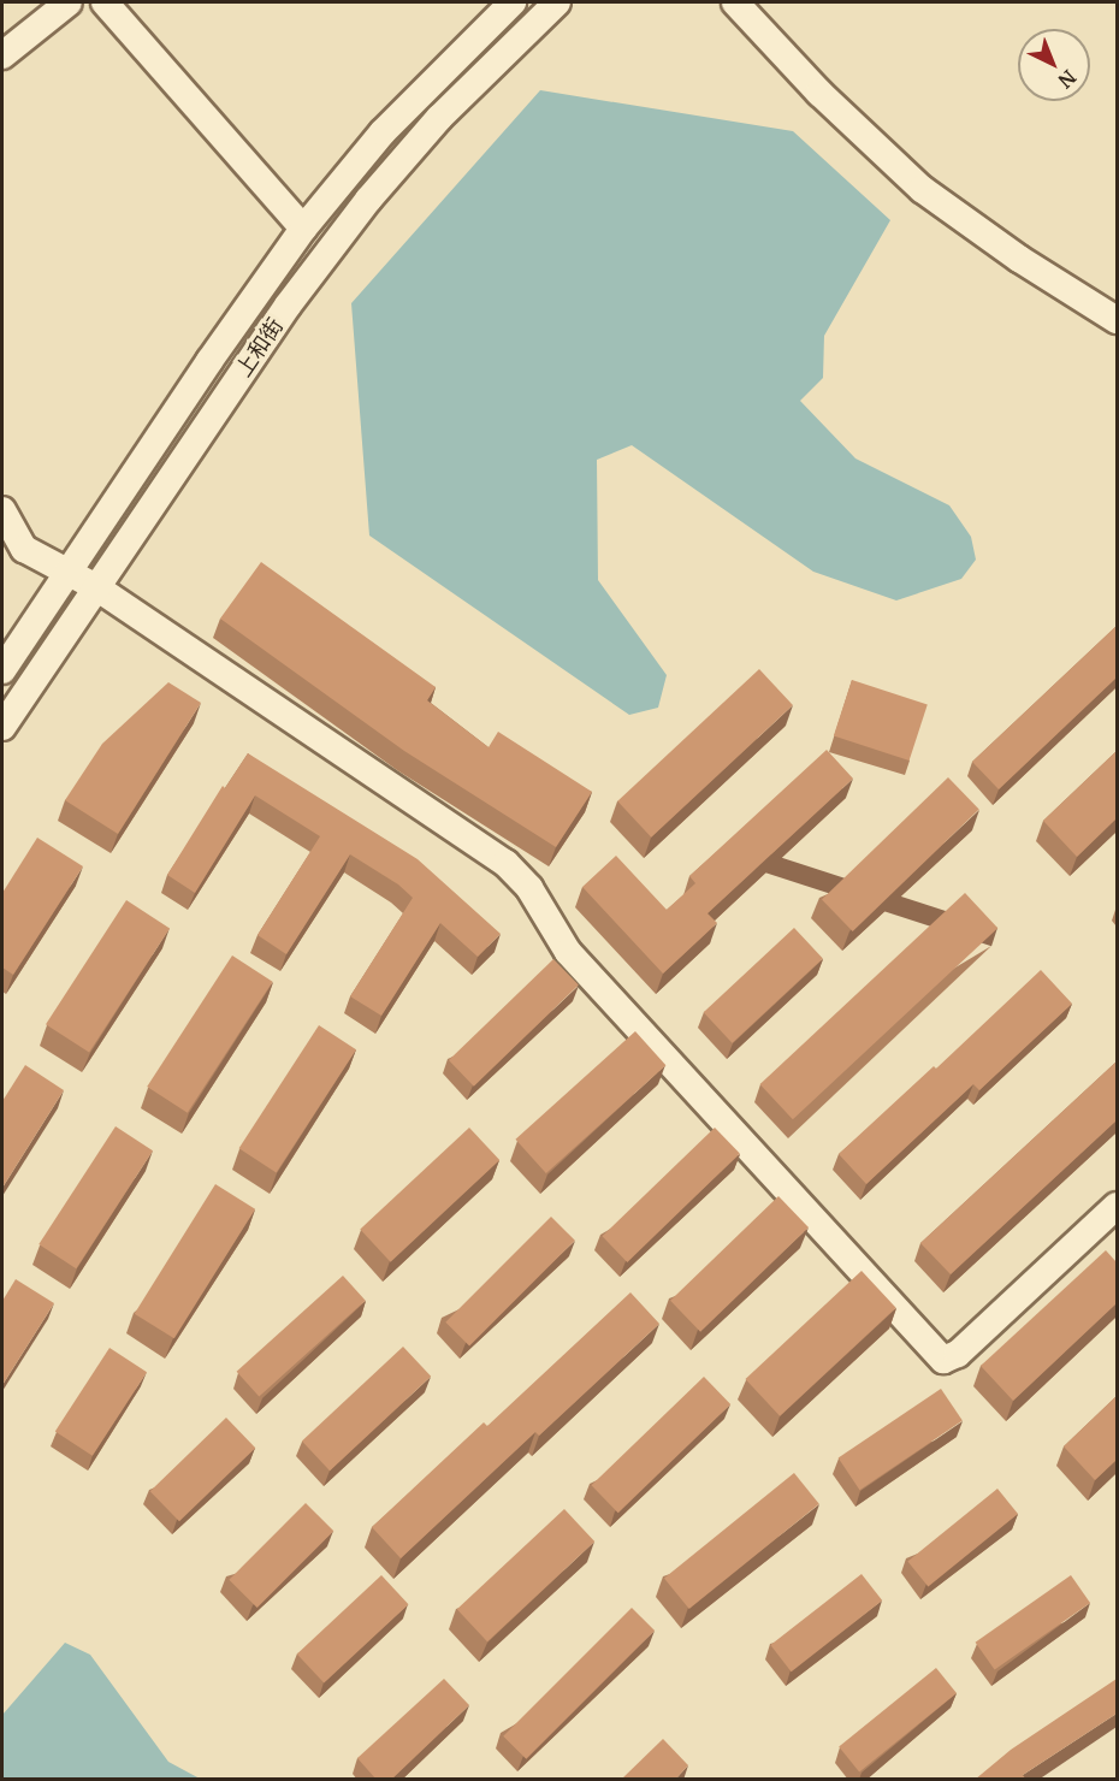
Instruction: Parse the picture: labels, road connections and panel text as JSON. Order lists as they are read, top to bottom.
{
  "streets": {
    "street": ["上和街"]
  },
  "north": "bottom right"
}
